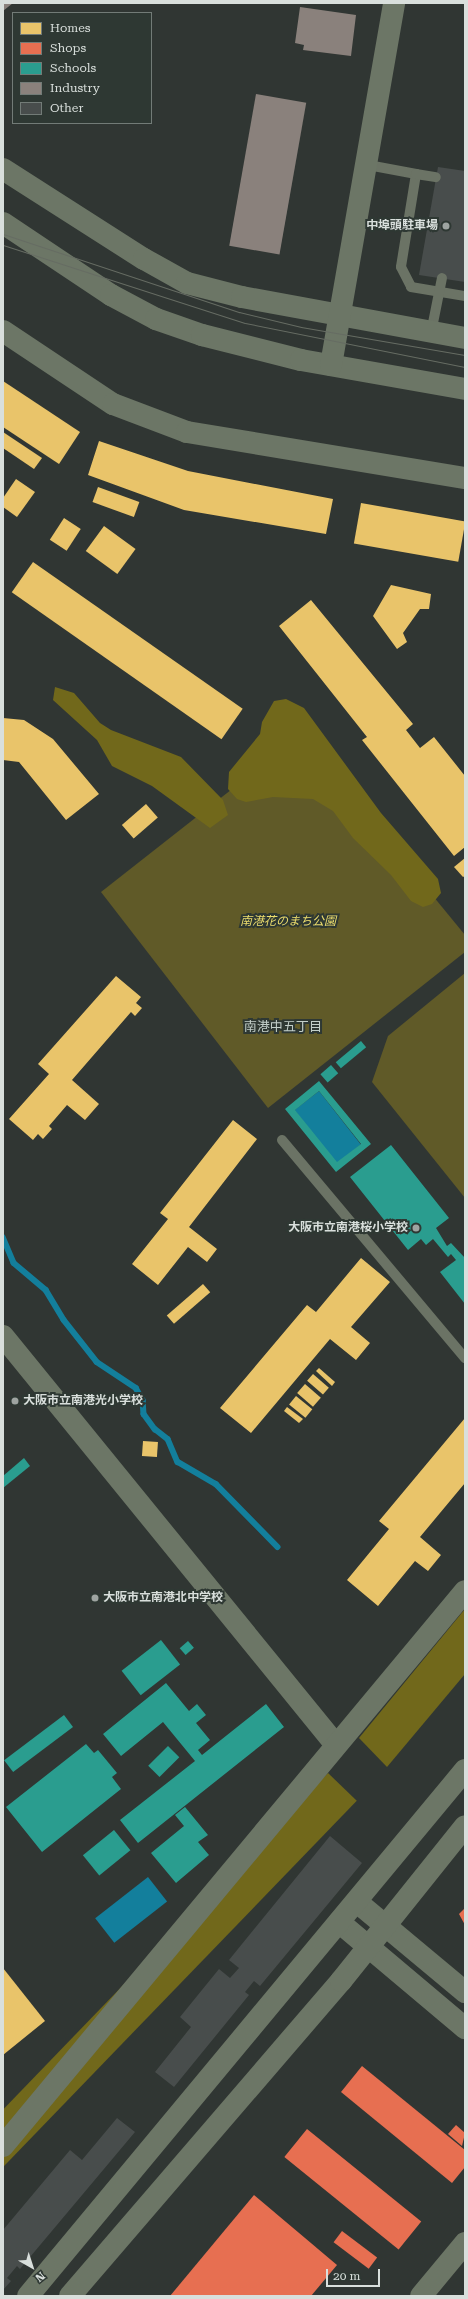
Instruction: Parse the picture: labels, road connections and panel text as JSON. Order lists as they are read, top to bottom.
{
  "districts": ["南港中五丁目"],
  "parks": ["南港花のまち公園"],
  "places": [
    "中埠頭駐車場",
    "大阪市立南港桜小学校",
    "大阪市立南港光小学校",
    "大阪市立南港北中学校"
  ],
  "legend": [
    "Homes",
    "Shops",
    "Schools",
    "Industry",
    "Other"
  ],
  "scale_bar": "20 m",
  "north": "bottom right"
}
